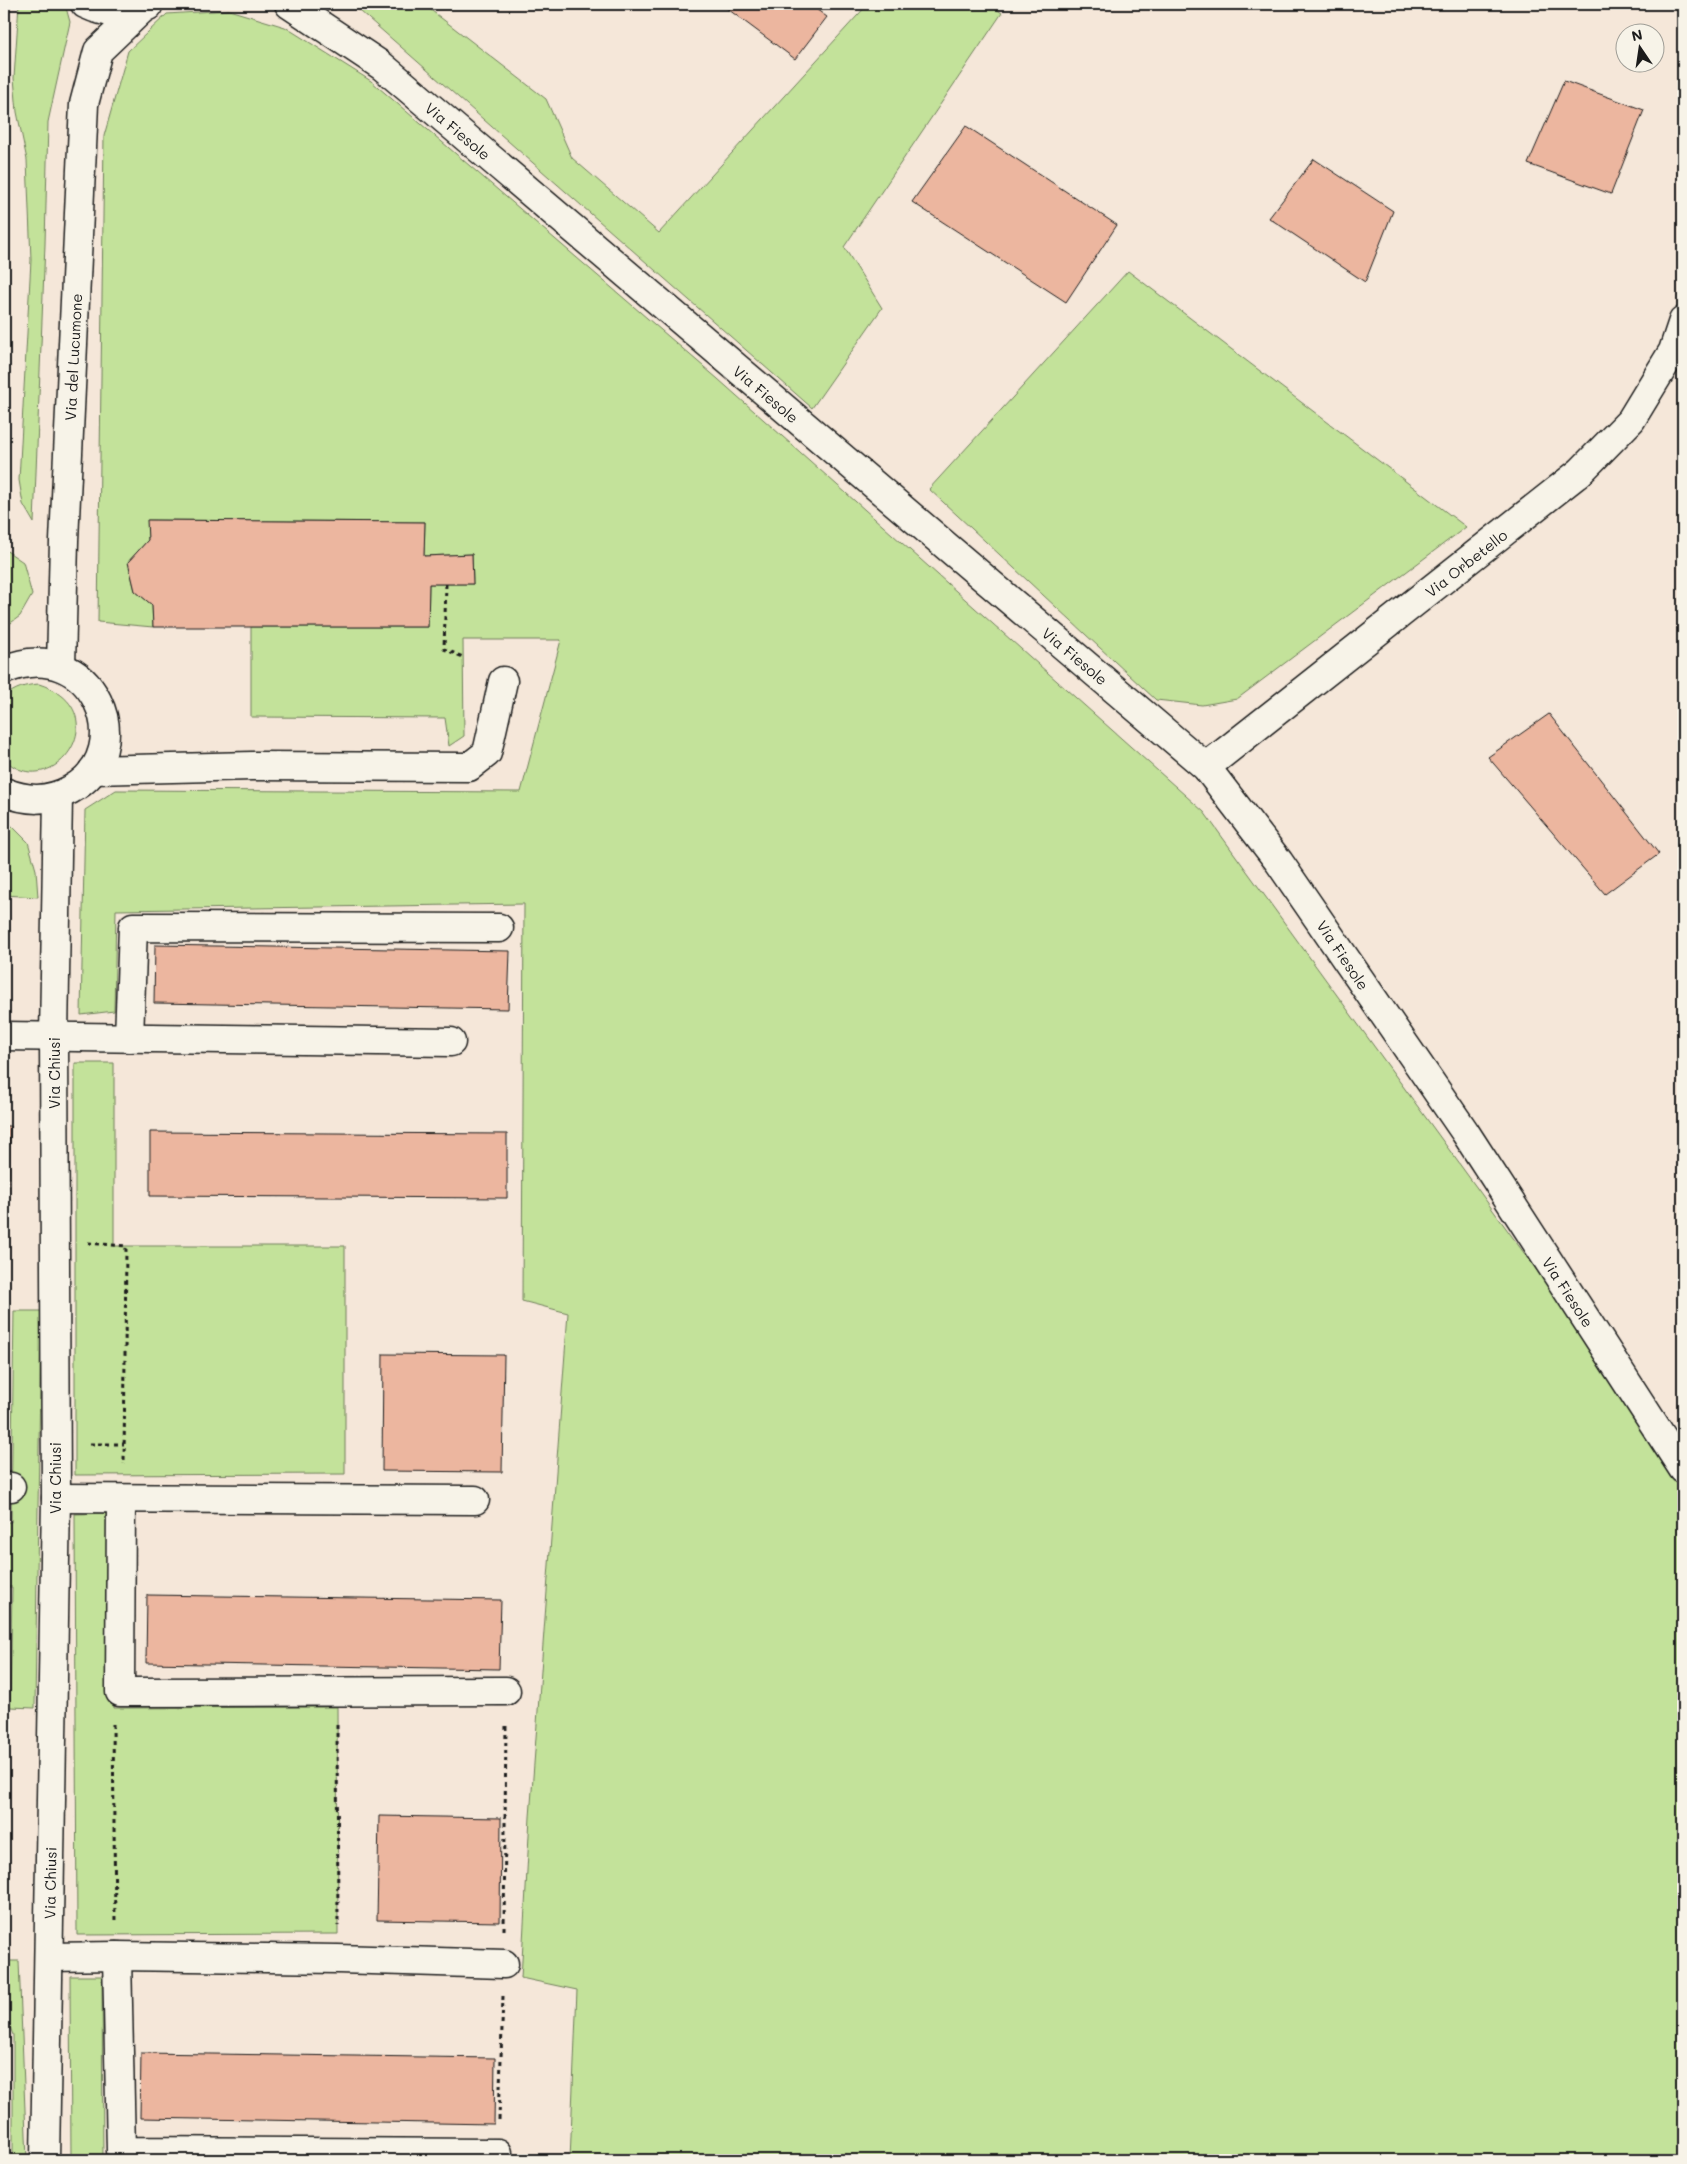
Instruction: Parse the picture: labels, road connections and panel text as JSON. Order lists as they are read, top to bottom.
{
  "streets": {
    "street": [
      "Via Fiesole",
      "Via del Lucumone",
      "Via Orbetello",
      "Via Chiusi"
    ]
  },
  "crossings": [
    ["Via Fiesole", "Via Orbetello"]
  ],
  "north": "top"
}
